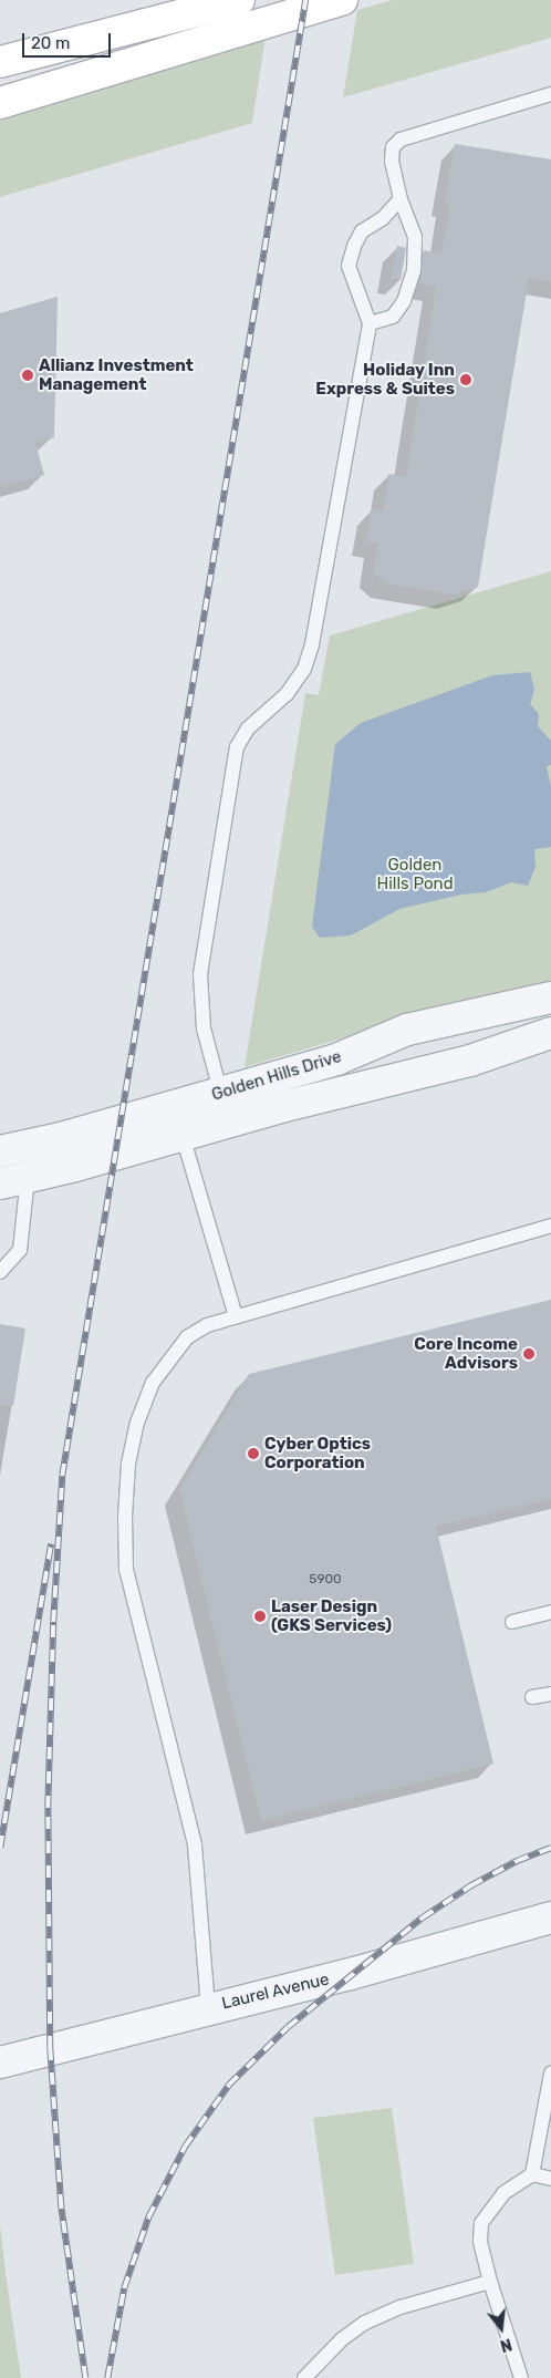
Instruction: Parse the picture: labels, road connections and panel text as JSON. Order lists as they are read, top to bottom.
{
  "streets": {
    "street": ["Golden Hills Drive", "Laurel Avenue"]
  },
  "parks": ["Golden Hills Pond"],
  "places": [
    "Allianz Investment Management",
    "Holiday Inn Express & Suites",
    "Core Income Advisors",
    "Cyber Optics Corporation",
    "Laser Design (GKS Services)"
  ],
  "house_numbers": ["5900"],
  "scale_bar": "20 m",
  "north": "bottom"
}
